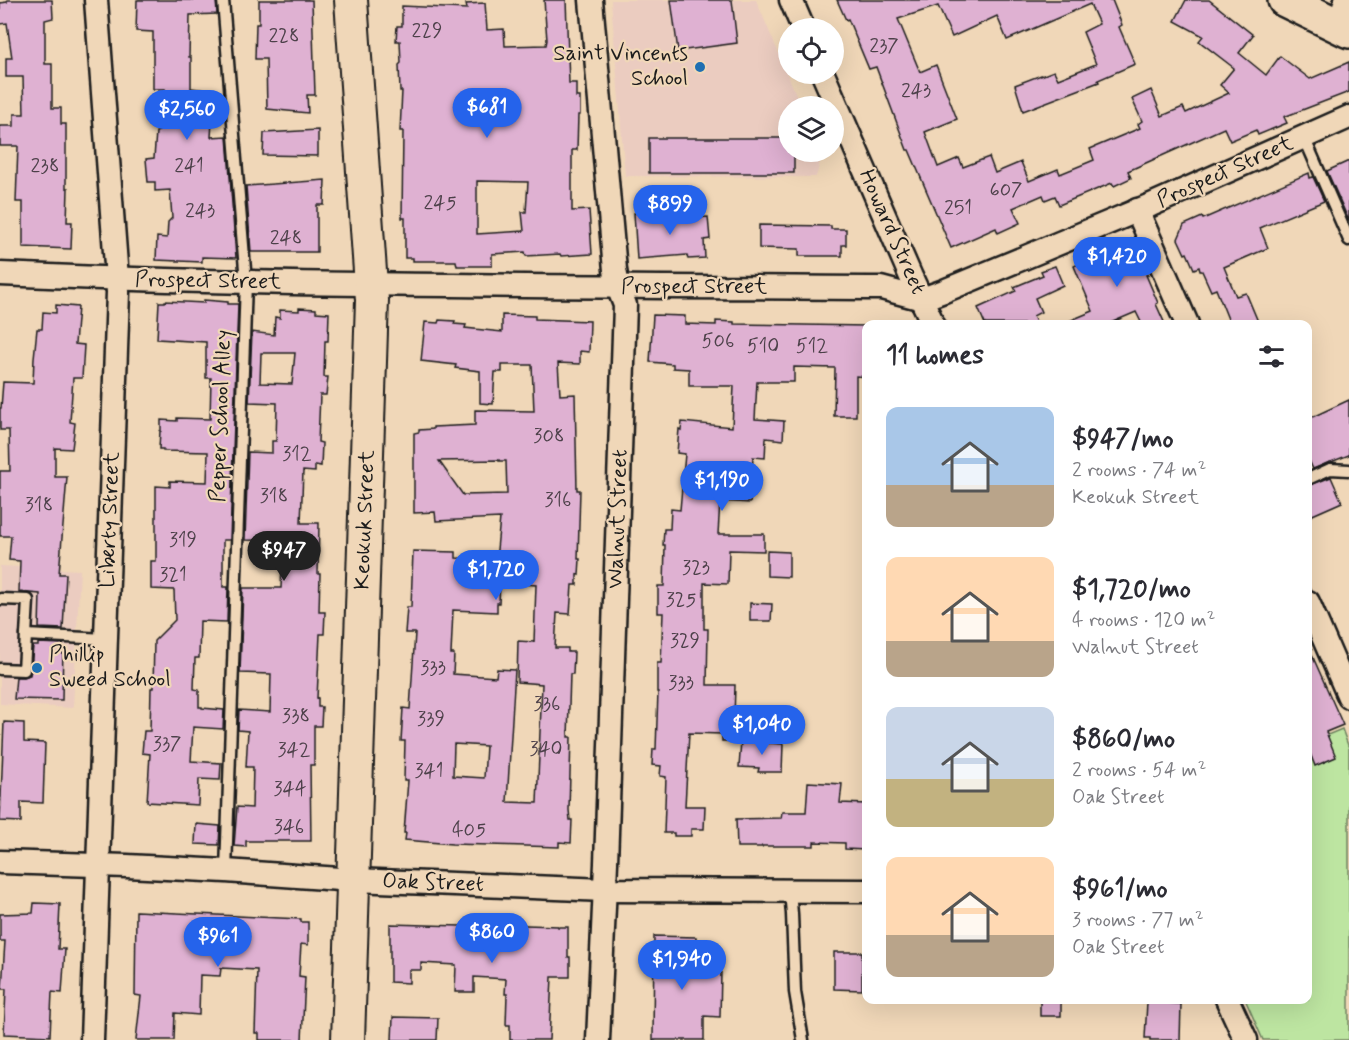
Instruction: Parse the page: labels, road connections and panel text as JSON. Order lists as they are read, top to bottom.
{
  "streets": {
    "street": [
      "Prospect Street",
      "Howard Street",
      "Walnut Street",
      "Liberty Street",
      "Keokuk Street",
      "Oak Street"
    ],
    "lane": ["Pepper School Alley"]
  },
  "crossings": [
    ["Prospect Street", "Howard Street"],
    ["Prospect Street", "Pepper School Alley"],
    ["Prospect Street", "Walnut Street"],
    ["Prospect Street", "Liberty Street"],
    ["Prospect Street", "Keokuk Street"],
    ["Pepper School Alley", "Oak Street"],
    ["Walnut Street", "Oak Street"],
    ["Liberty Street", "Oak Street"],
    ["Keokuk Street", "Oak Street"]
  ],
  "places": ["Saint Vincents School", "Phillip Sweed School"],
  "house_numbers": [
    "229",
    "228",
    "237",
    "243",
    "238",
    "241",
    "607",
    "245",
    "251",
    "243",
    "248",
    "506",
    "510",
    "512",
    "308",
    "312",
    "318",
    "316",
    "318",
    "319",
    "323",
    "321",
    "325",
    "329",
    "333",
    "333",
    "336",
    "338",
    "339",
    "337",
    "340",
    "342",
    "341",
    "344",
    "346",
    "405"
  ],
  "page": {
    "price": [
      "$681",
      "$2,560",
      "$899",
      "$1,420",
      "$1,190",
      "$947",
      "$1,720",
      "$1,040",
      "$860",
      "$961",
      "$1,940"
    ],
    "heading": "11 homes",
    "list": [
      {
        "name": "$947/mo",
        "note": "2 rooms · 74 m² · Keokuk Street"
      },
      {
        "name": "$1,720/mo",
        "note": "4 rooms · 120 m² · Walnut Street"
      },
      {
        "name": "$860/mo",
        "note": "2 rooms · 54 m² · Oak Street"
      },
      {
        "name": "$961/mo",
        "note": "3 rooms · 77 m² · Oak Street"
      }
    ]
  }
}
